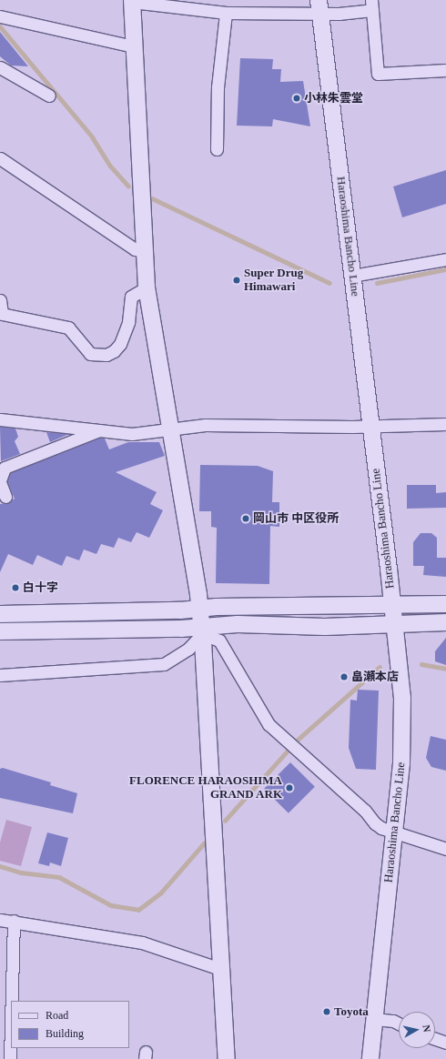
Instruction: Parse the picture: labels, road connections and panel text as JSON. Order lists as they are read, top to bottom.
{
  "streets": {
    "street": ["Haraoshima Bancho Line"]
  },
  "places": [
    "小林朱雲堂",
    "Super Drug Himawari",
    "岡山市 中区役所",
    "白十字",
    "畠瀬本店",
    "FLORENCE HARAOSHIMA GRAND ARK",
    "Toyota"
  ],
  "legend": ["Road", "Building"],
  "north": "right"
}
